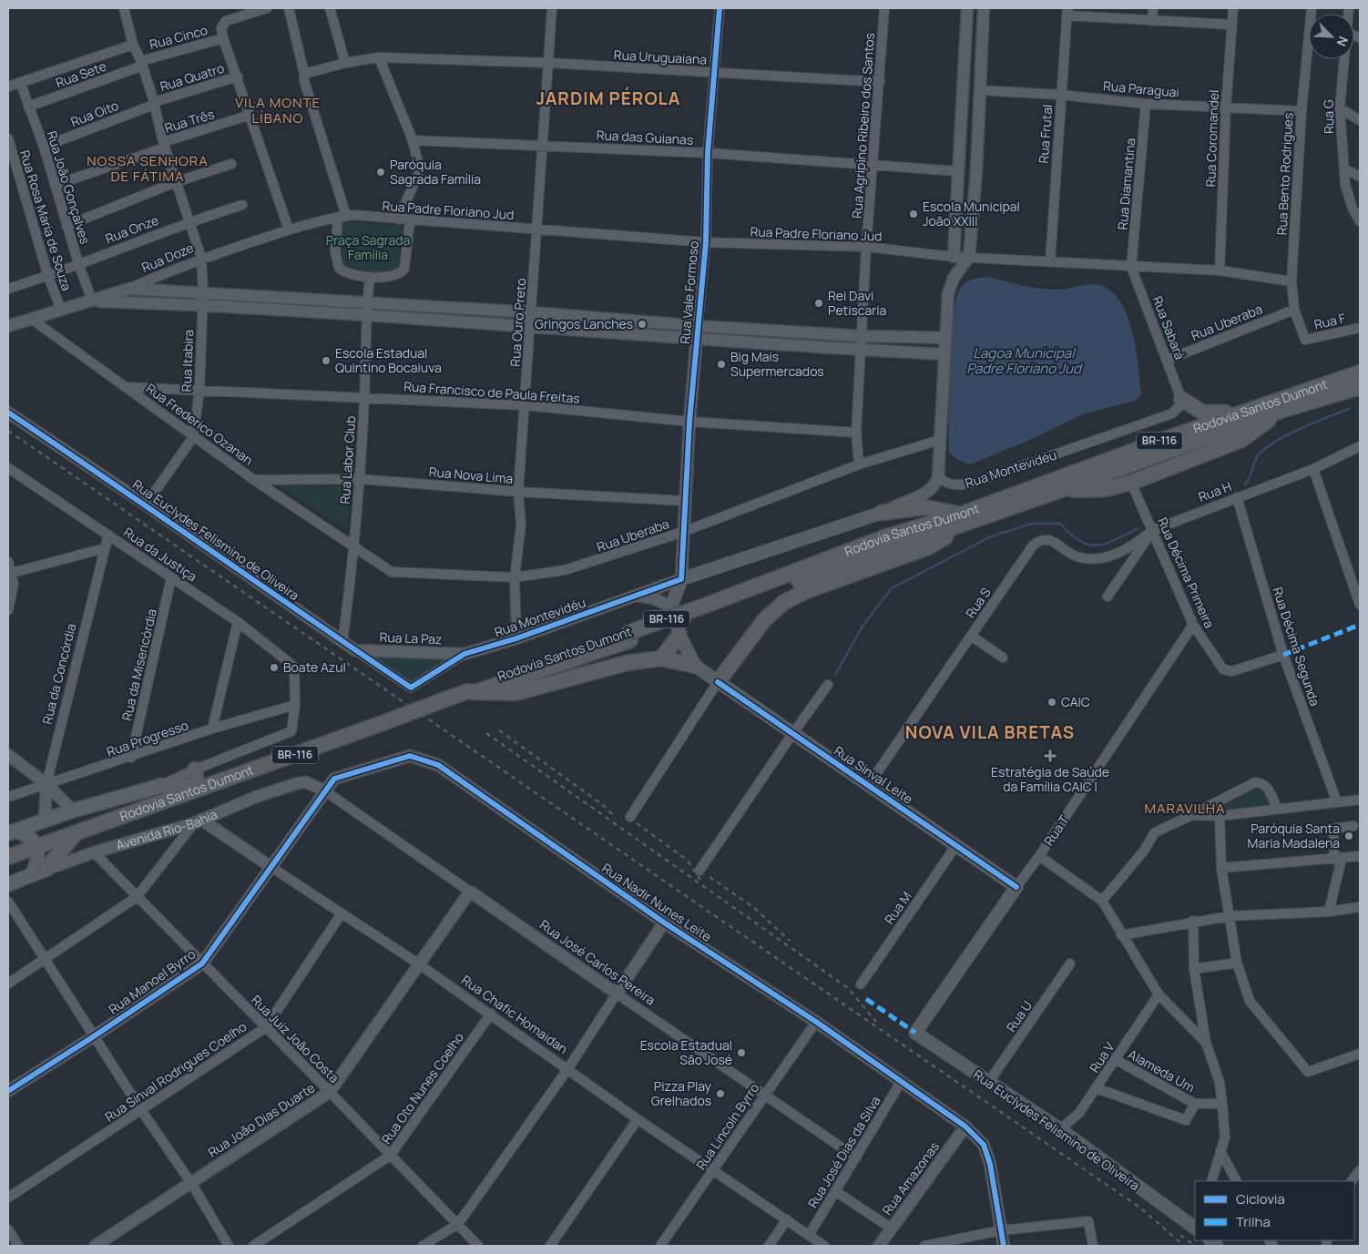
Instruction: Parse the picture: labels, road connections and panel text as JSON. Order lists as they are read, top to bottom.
{
  "streets": {
    "highway": ["Rodovia Santos Dumont", "BR-116"],
    "main road": [
      "Rua Vale Formoso",
      "Rua Montevidéu",
      "Rua Euclydes Felismino de Oliveira",
      "Rua Sinval Leite",
      "Avenida Rio-Bahia",
      "Rua T"
    ],
    "street": [
      "Rua Cinco",
      "Rua Uruguaiana",
      "Rua Sete",
      "Rua Quatro",
      "Rua Paraguai",
      "Rua Oito",
      "Rua G",
      "Rua Três",
      "Rua Agripino Ribeiro dos Santos",
      "Rua Frutal",
      "Rua das Guianas",
      "Rua Coromandel",
      "Rua Bento Rodrigues",
      "Rua Diamantina",
      "Rua João Gonçalves",
      "Rua Padre Floriano Jud",
      "Rua Rosa Maria de Souza",
      "Rua Onze",
      "Rua Doze",
      "Rua F",
      "Rua Ouro Preto",
      "Rua Uberaba",
      "Rua Sabará",
      "Rua Itabira",
      "Rua Francisco de Paula Freitas",
      "Rua Frederico Ozanan",
      "Rua Labor Club",
      "Rua Nova Lima",
      "Rua H",
      "Rua da Justiça",
      "Rua Décima Primeira",
      "Rua S",
      "Rua La Paz",
      "Rua Décima Segunda",
      "Rua da Misericórdia",
      "Rua da Concórdia",
      "Rua Progresso",
      "Rua Nadir Nunes Leite",
      "Rua M",
      "Rua José Carlos Pereira",
      "Rua Manoel Byrro",
      "Rua Chafic Homaidan",
      "Rua U",
      "Rua Juiz João Costa",
      "Rua V",
      "Alameda Um",
      "Rua Sinval Rodrigues Coelho",
      "Rua Oto Nunes Coelho",
      "Rua João Dias Duarte",
      "Rua Lincoln Byrro",
      "Rua José Dias da Silva",
      "Rua Amazonas"
    ]
  },
  "crossings": [
    ["Rua Cinco", "Rua Sete"],
    ["Rua Cinco", "Rua Itabira"],
    ["Rua Uruguaiana", "Rua Agripino Ribeiro dos Santos"],
    ["Rua Uruguaiana", "Rua Vale Formoso"],
    ["Rua Uruguaiana", "Rua Ouro Preto"],
    ["Rua Sete", "Rua João Gonçalves"],
    ["Rua Sete", "Rua Itabira"],
    ["Rua Quatro", "Rua Oito"],
    ["Rua Quatro", "Rua Itabira"],
    ["Rua Paraguai", "Rua Frutal"],
    ["Rua Paraguai", "Rua Coromandel"],
    ["Rua Paraguai", "Rua Bento Rodrigues"],
    ["Rua Paraguai", "Rua Diamantina"],
    ["Rua Oito", "Rua João Gonçalves"],
    ["Rua Oito", "Rua Itabira"],
    ["Rua Três", "Rua João Gonçalves"],
    ["Rua Três", "Rua Itabira"],
    ["Rua Agripino Ribeiro dos Santos", "Rua das Guianas"],
    ["Rua Agripino Ribeiro dos Santos", "Rua Padre Floriano Jud"],
    ["Rua Agripino Ribeiro dos Santos", "Rua Uberaba"],
    ["Rua Agripino Ribeiro dos Santos", "Rua Francisco de Paula Freitas"],
    ["Rua Frutal", "Rua Padre Floriano Jud"],
    ["Rua das Guianas", "Rua Vale Formoso"],
    ["Rua das Guianas", "Rua Ouro Preto"],
    ["Rua Coromandel", "Rua Padre Floriano Jud"],
    ["Rua Bento Rodrigues", "Rua Padre Floriano Jud"],
    ["Rua Bento Rodrigues", "Rua F"],
    ["Rua Bento Rodrigues", "Rua Uberaba"],
    ["Rua Diamantina", "Rua Padre Floriano Jud"],
    ["Rua Diamantina", "Rua Sabará"],
    ["Rua João Gonçalves", "Rua Onze"],
    ["Rua João Gonçalves", "Rua Doze"],
    ["Rua Padre Floriano Jud", "Rua Doze"],
    ["Rua Padre Floriano Jud", "Rua Vale Formoso"],
    ["Rua Padre Floriano Jud", "Rua Ouro Preto"],
    ["Rua Padre Floriano Jud", "Rua Sabará"],
    ["Rua Rosa Maria de Souza", "Rua Onze"],
    ["Rua Rosa Maria de Souza", "Rua Doze"],
    ["Rua Onze", "Rua Itabira"],
    ["Rua Doze", "Rua Itabira"],
    ["Rua Doze", "Rua Frederico Ozanan"],
    ["Rua Vale Formoso", "Rua Uberaba"],
    ["Rua Vale Formoso", "Rua Francisco de Paula Freitas"],
    ["Rua Vale Formoso", "Rua Montevidéu"],
    ["Rua Vale Formoso", "Rua Nova Lima"],
    ["Rua Vale Formoso", "Rua Sinval Leite"],
    ["Rua Ouro Preto", "Rua Uberaba"],
    ["Rua Ouro Preto", "Rua Francisco de Paula Freitas"],
    ["Rua Ouro Preto", "Rua Montevidéu"],
    ["Rua Ouro Preto", "Rua Nova Lima"],
    ["Rua Uberaba", "Rua Sabará"],
    ["Rua Uberaba", "Rua Frederico Ozanan"],
    ["Rua Uberaba", "Rua Labor Club"],
    ["Rua Sabará", "Rua Montevidéu"],
    ["Rua Itabira", "Rua Francisco de Paula Freitas"],
    ["Rua Itabira", "Rua Frederico Ozanan"],
    ["Rua Itabira", "Rua Euclydes Felismino de Oliveira"],
    ["Rua Francisco de Paula Freitas", "Rua Frederico Ozanan"],
    ["Rua Francisco de Paula Freitas", "Rua Labor Club"],
    ["Rua Frederico Ozanan", "Rua Labor Club"],
    ["Rua Frederico Ozanan", "Rua Nova Lima"],
    ["Rua Labor Club", "Rua Nova Lima"],
    ["Rua Labor Club", "Rua Euclydes Felismino de Oliveira"],
    ["Rua Montevidéu", "Rua Euclydes Felismino de Oliveira"],
    ["Rua Montevidéu", "Rua La Paz"],
    ["Rua H", "Rua Décima Primeira"],
    ["Rua H", "Rua S"],
    ["Rua H", "Rua Décima Segunda"],
    ["Rua Euclydes Felismino de Oliveira", "Rua La Paz"],
    ["Rua Euclydes Felismino de Oliveira", "Rua T"],
    ["Rua Euclydes Felismino de Oliveira", "Rua U"],
    ["Rua Euclydes Felismino de Oliveira", "Rua V"],
    ["Rua da Justiça", "Rua da Misericórdia"],
    ["Rua da Justiça", "Rua da Concórdia"],
    ["Rua da Justiça", "Rua Progresso"],
    ["Rua Décima Primeira", "Rua S"],
    ["Rua Décima Primeira", "Rua Décima Segunda"],
    ["Rua Décima Primeira", "Rua T"],
    ["Rua S", "Rua Sinval Leite"],
    ["Rua da Misericórdia", "Rua Progresso"],
    ["Rua da Concórdia", "Rua Progresso"],
    ["Rua Sinval Leite", "Rua T"],
    ["Rua Sinval Leite", "Rua M"],
    ["Avenida Rio-Bahia", "Rua Nadir Nunes Leite"],
    ["Avenida Rio-Bahia", "Rua José Carlos Pereira"],
    ["Avenida Rio-Bahia", "Rua Manoel Byrro"],
    ["Avenida Rio-Bahia", "Rua Chafic Homaidan"],
    ["Avenida Rio-Bahia", "Rua Juiz João Costa"],
    ["Rua Nadir Nunes Leite", "Rua José Carlos Pereira"],
    ["Rua Nadir Nunes Leite", "Rua Manoel Byrro"],
    ["Rua Nadir Nunes Leite", "Rua Lincoln Byrro"],
    ["Rua Nadir Nunes Leite", "Rua José Dias da Silva"],
    ["Rua Nadir Nunes Leite", "Rua Amazonas"],
    ["Rua José Carlos Pereira", "Rua Manoel Byrro"],
    ["Rua José Carlos Pereira", "Rua João Dias Duarte"],
    ["Rua José Carlos Pereira", "Rua Lincoln Byrro"],
    ["Rua José Carlos Pereira", "Rua José Dias da Silva"],
    ["Rua Manoel Byrro", "Rua Chafic Homaidan"],
    ["Rua Manoel Byrro", "Rua Juiz João Costa"],
    ["Rua Chafic Homaidan", "Rua Sinval Rodrigues Coelho"],
    ["Rua Chafic Homaidan", "Rua Oto Nunes Coelho"],
    ["Rua Chafic Homaidan", "Rua João Dias Duarte"],
    ["Rua Chafic Homaidan", "Rua Lincoln Byrro"],
    ["Rua Chafic Homaidan", "Rua José Dias da Silva"],
    ["Rua Juiz João Costa", "Rua Sinval Rodrigues Coelho"],
    ["Rua Juiz João Costa", "Rua Oto Nunes Coelho"],
    ["Rua Juiz João Costa", "Rua João Dias Duarte"],
    ["Rua V", "Alameda Um"]
  ],
  "districts": [
    "JARDIM PÉROLA",
    "VILA MONTE LÍBANO",
    "NOSSA SENHORA DE FÁTIMA",
    "NOVA VILA BRETAS",
    "MARAVILHA"
  ],
  "water": ["Lagoa Municipal Padre Floriano Jud"],
  "parks": ["Praça Sagrada Família"],
  "places": {
    "other": [
      "Paróquia Sagrada Família",
      "Escola Municipal João XXIII",
      "Rei Davi Petiscaria",
      "Gringos Lanches",
      "Escola Estadual Quintino Bocaiuva",
      "Big Mais Supermercados",
      "Boate Azul",
      "CAIC",
      "Paróquia Santa Maria Madalena",
      "Escola Estadual São José",
      "Pizza Play Grelhados"
    ],
    "health": ["Estratégia de Saúde da Família CAIC I"]
  },
  "legend": ["Ciclovia", "Trilha"],
  "north": "bottom right"
}
